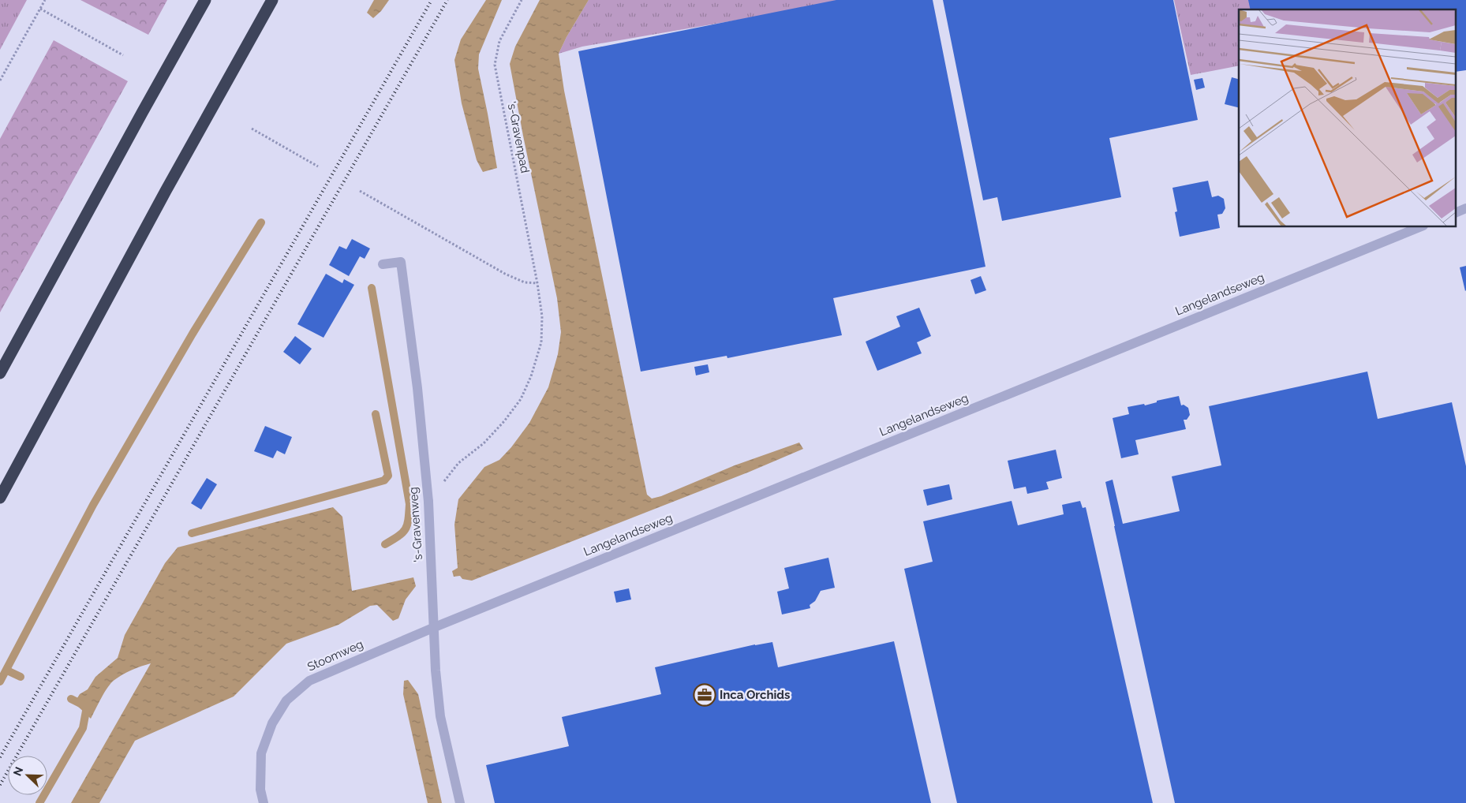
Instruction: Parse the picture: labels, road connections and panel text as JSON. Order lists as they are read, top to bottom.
{
  "streets": {
    "street": ["Langelandseweg", "'s-Gravenweg", "Stoomweg"],
    "path": ["'s-Gravenpad"]
  },
  "crossings": [
    ["'s-Gravenpad", "'s-Gravenweg"],
    ["Langelandseweg", "'s-Gravenweg"],
    ["Langelandseweg", "Stoomweg"],
    ["'s-Gravenweg", "Stoomweg"]
  ],
  "places": {
    "office": ["Inca Orchids"]
  },
  "north": "top left"
}
